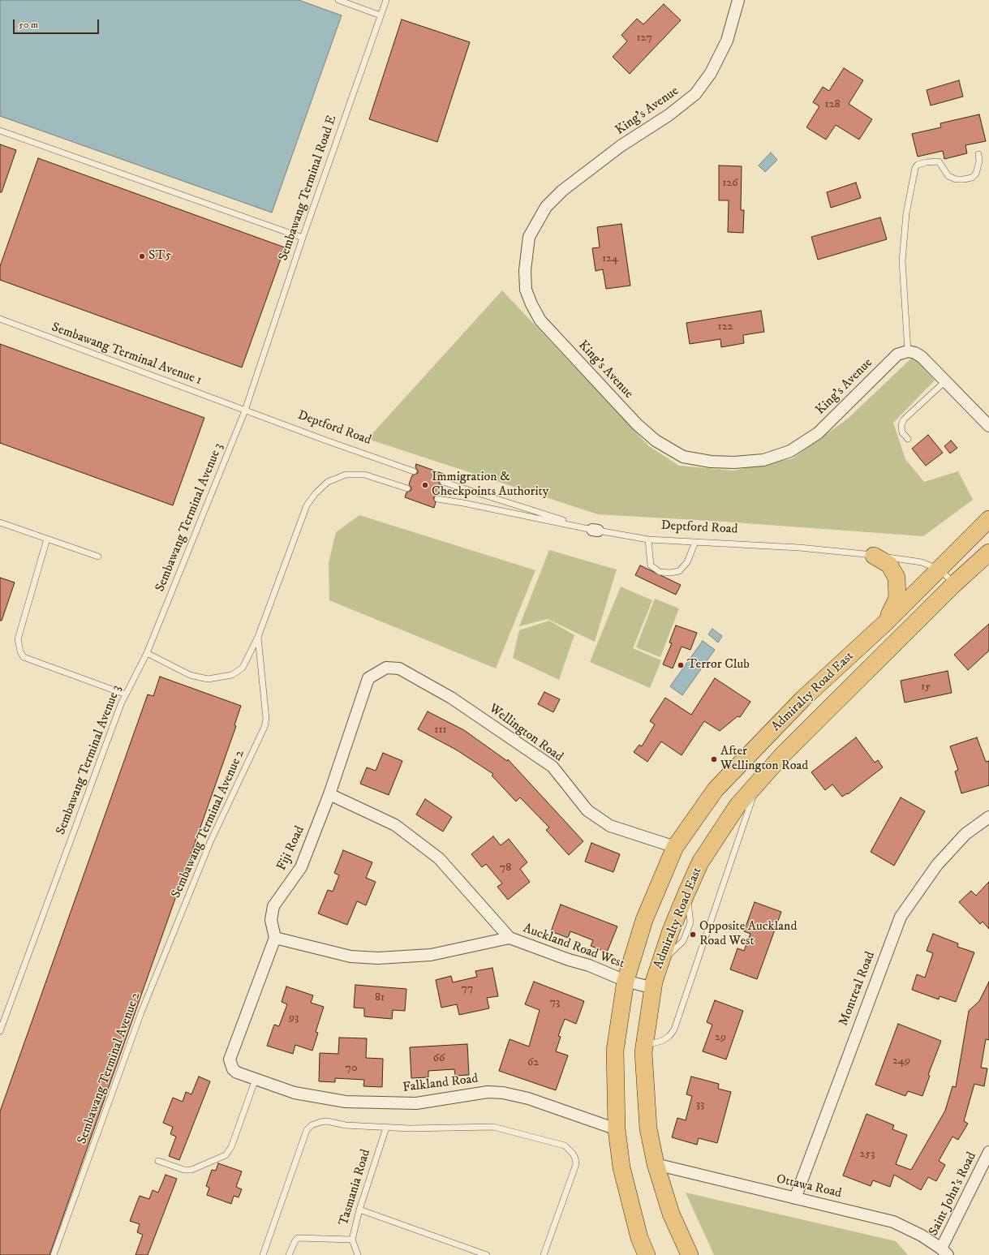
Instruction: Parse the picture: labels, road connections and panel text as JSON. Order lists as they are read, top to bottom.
{
  "streets": {
    "main road": ["Admiralty Road East"],
    "street": [
      "King's Avenue",
      "Wellington Road",
      "Fiji Road",
      "Auckland Road West",
      "Montreal Road",
      "Falkland Road",
      "Ottawa Road",
      "Saint John's Road"
    ],
    "lane": [
      "Sembawang Terminal Road E",
      "Sembawang Terminal Avenue 1",
      "Deptford Road",
      "Sembawang Terminal Avenue 3",
      "Sembawang Terminal Avenue 2",
      "Tasmania Road"
    ]
  },
  "crossings": [
    ["Sembawang Terminal Road E", "Sembawang Terminal Avenue 1"],
    ["Sembawang Terminal Road E", "Deptford Road"],
    ["Sembawang Terminal Road E", "Sembawang Terminal Avenue 3"],
    ["Sembawang Terminal Avenue 1", "Deptford Road"],
    ["Sembawang Terminal Avenue 1", "Sembawang Terminal Avenue 3"],
    ["Deptford Road", "Sembawang Terminal Avenue 3"],
    ["Deptford Road", "Admiralty Road East"],
    ["Admiralty Road East", "Wellington Road"],
    ["Admiralty Road East", "Auckland Road West"],
    ["Admiralty Road East", "Falkland Road"],
    ["Admiralty Road East", "Ottawa Road"],
    ["Wellington Road", "Fiji Road"],
    ["Fiji Road", "Auckland Road West"],
    ["Fiji Road", "Falkland Road"],
    ["Auckland Road West", "Falkland Road"],
    ["Montreal Road", "Ottawa Road"],
    ["Ottawa Road", "Saint John's Road"]
  ],
  "places": [
    "ST5",
    "Immigration & Checkpoints Authority",
    "Terror Club",
    "After Wellington Road",
    "Opposite Auckland Road West"
  ],
  "house_numbers": [
    "127",
    "128",
    "126",
    "124",
    "122",
    "15",
    "111",
    "78",
    "77",
    "81",
    "73",
    "93",
    "29",
    "66",
    "249",
    "62",
    "70",
    "33",
    "253"
  ],
  "scale_bar": "50 m"
}
